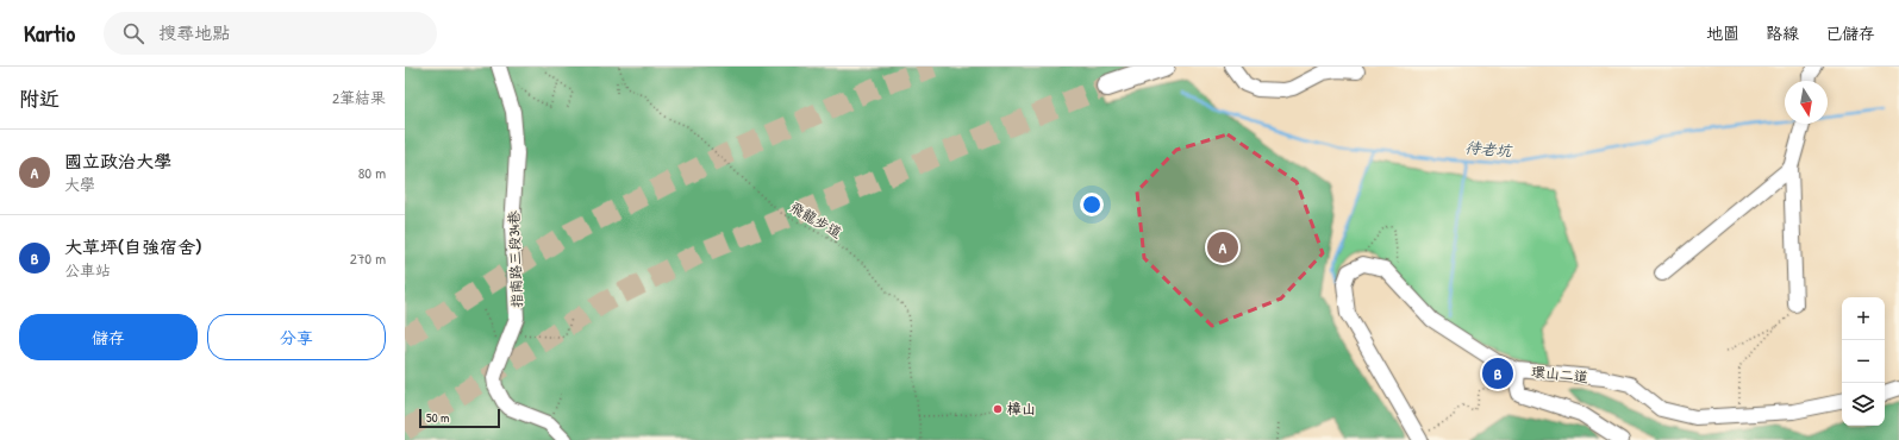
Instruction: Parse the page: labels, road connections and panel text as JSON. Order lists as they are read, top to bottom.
{
  "streets": {
    "street": ["指南路三段34巷", "環山二道"],
    "path": ["飛龍步道"]
  },
  "water": ["待老坑"],
  "places": ["樟山"],
  "scale_bar": "50 m",
  "north": "bottom",
  "page": {
    "header": "Kartio",
    "search": "搜尋地點",
    "nav": ["地圖", "路線", "已儲存"],
    "heading": ["附近", "2筆結果"],
    "list": [
      {
        "mark": "A",
        "name": "國立政治大學",
        "note": "大學",
        "value": "80 m"
      },
      {
        "mark": "B",
        "name": "大草坪(自強宿舍)",
        "note": "公車站",
        "value": "270 m"
      }
    ],
    "pins": ["A", "B"],
    "map_buttons": ["+", "−"],
    "buttons": ["儲存", "分享"],
    "scale": "50 m"
  }
}
